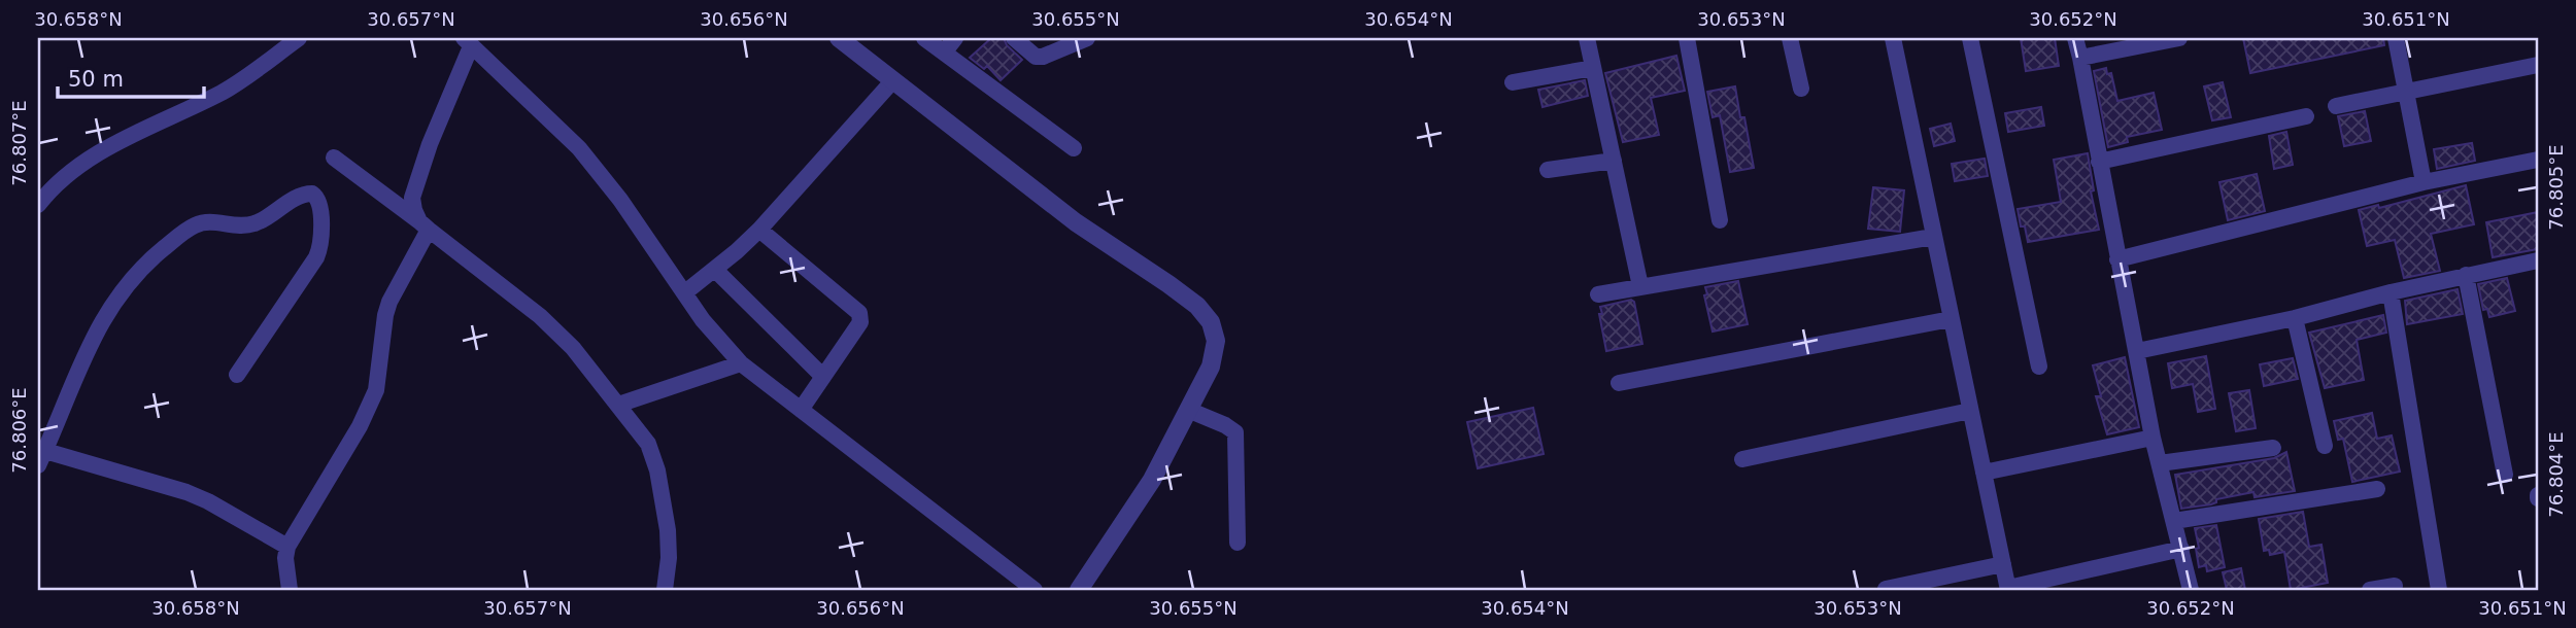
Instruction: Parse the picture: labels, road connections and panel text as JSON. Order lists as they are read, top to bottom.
{
  "scale_bar": "50 m",
  "coordinates": [
    "30.658°N",
    "30.657°N",
    "30.656°N",
    "30.655°N",
    "30.654°N",
    "30.653°N",
    "30.652°N",
    "30.651°N",
    "76.807°E",
    "76.805°E",
    "76.806°E",
    "76.804°E"
  ]
}
